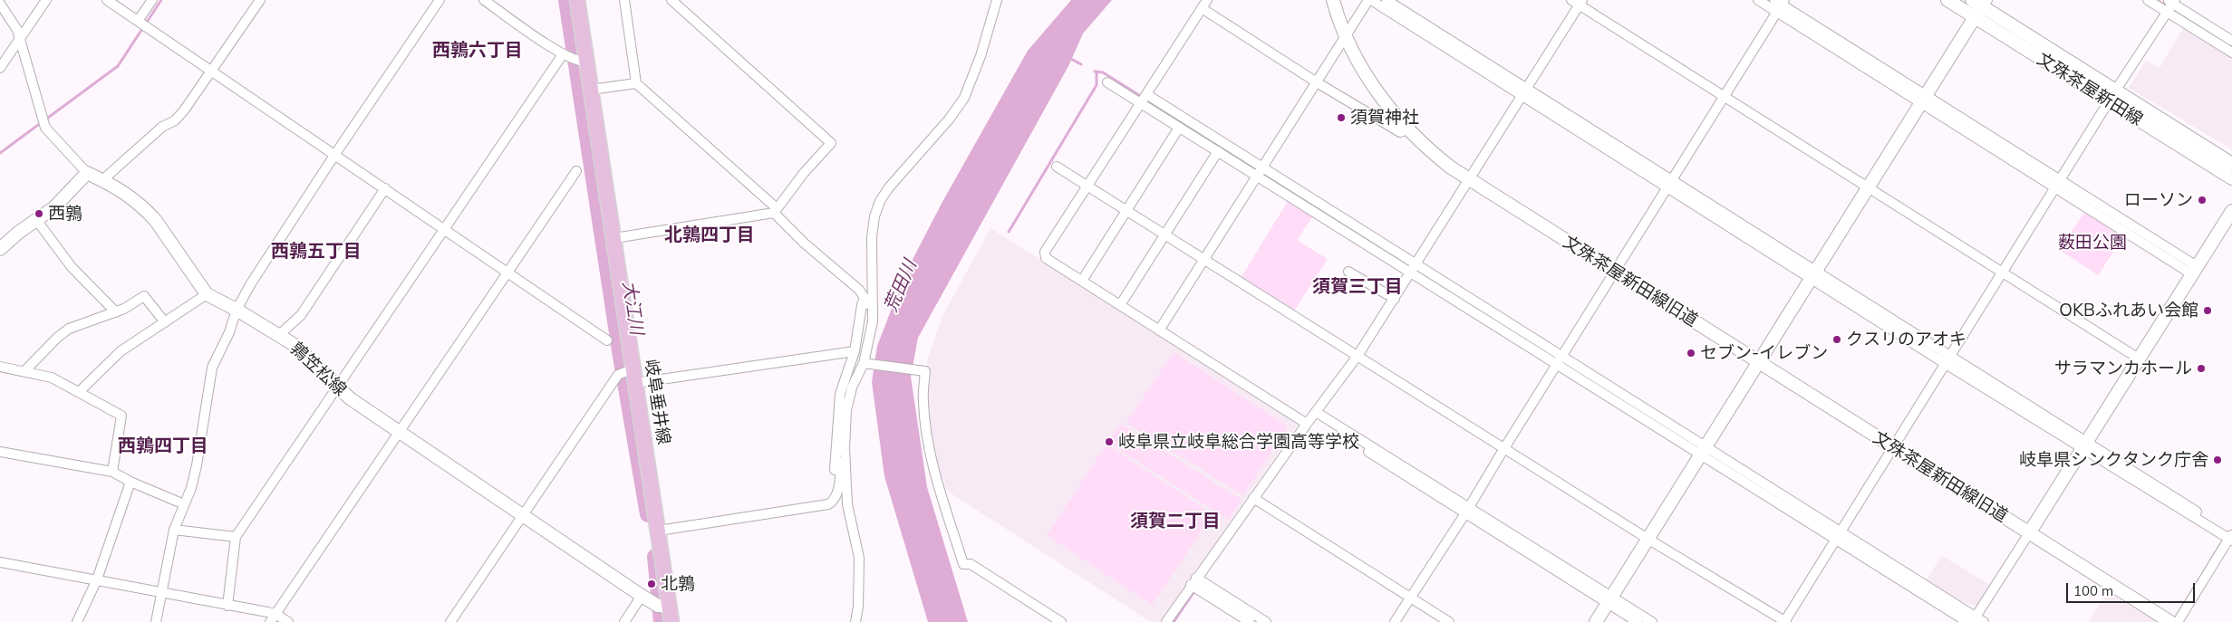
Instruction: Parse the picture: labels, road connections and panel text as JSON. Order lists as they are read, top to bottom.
{
  "streets": {
    "main road": ["岐阜垂井線"],
    "street": ["文殊茶屋新田線", "文殊茶屋新田線旧道", "鶉笠松線"]
  },
  "crossings": [
    ["鶉笠松線", "岐阜垂井線"]
  ],
  "districts": [
    "西鶉六丁目",
    "北鶉四丁目",
    "西鶉五丁目",
    "須賀三丁目",
    "西鶉四丁目",
    "須賀二丁目"
  ],
  "water": ["荒田川", "大江川"],
  "parks": ["薮田公園"],
  "places": [
    "須賀神社",
    "ローソン",
    "西鶉",
    "OKBふれあい会館",
    "クスリのアオキ",
    "セブン-イレブン",
    "サラマンカホール",
    "岐阜県立岐阜総合学園高等学校",
    "岐阜県シンクタンク庁舎",
    "北鶉"
  ],
  "scale_bar": "100 m"
}
